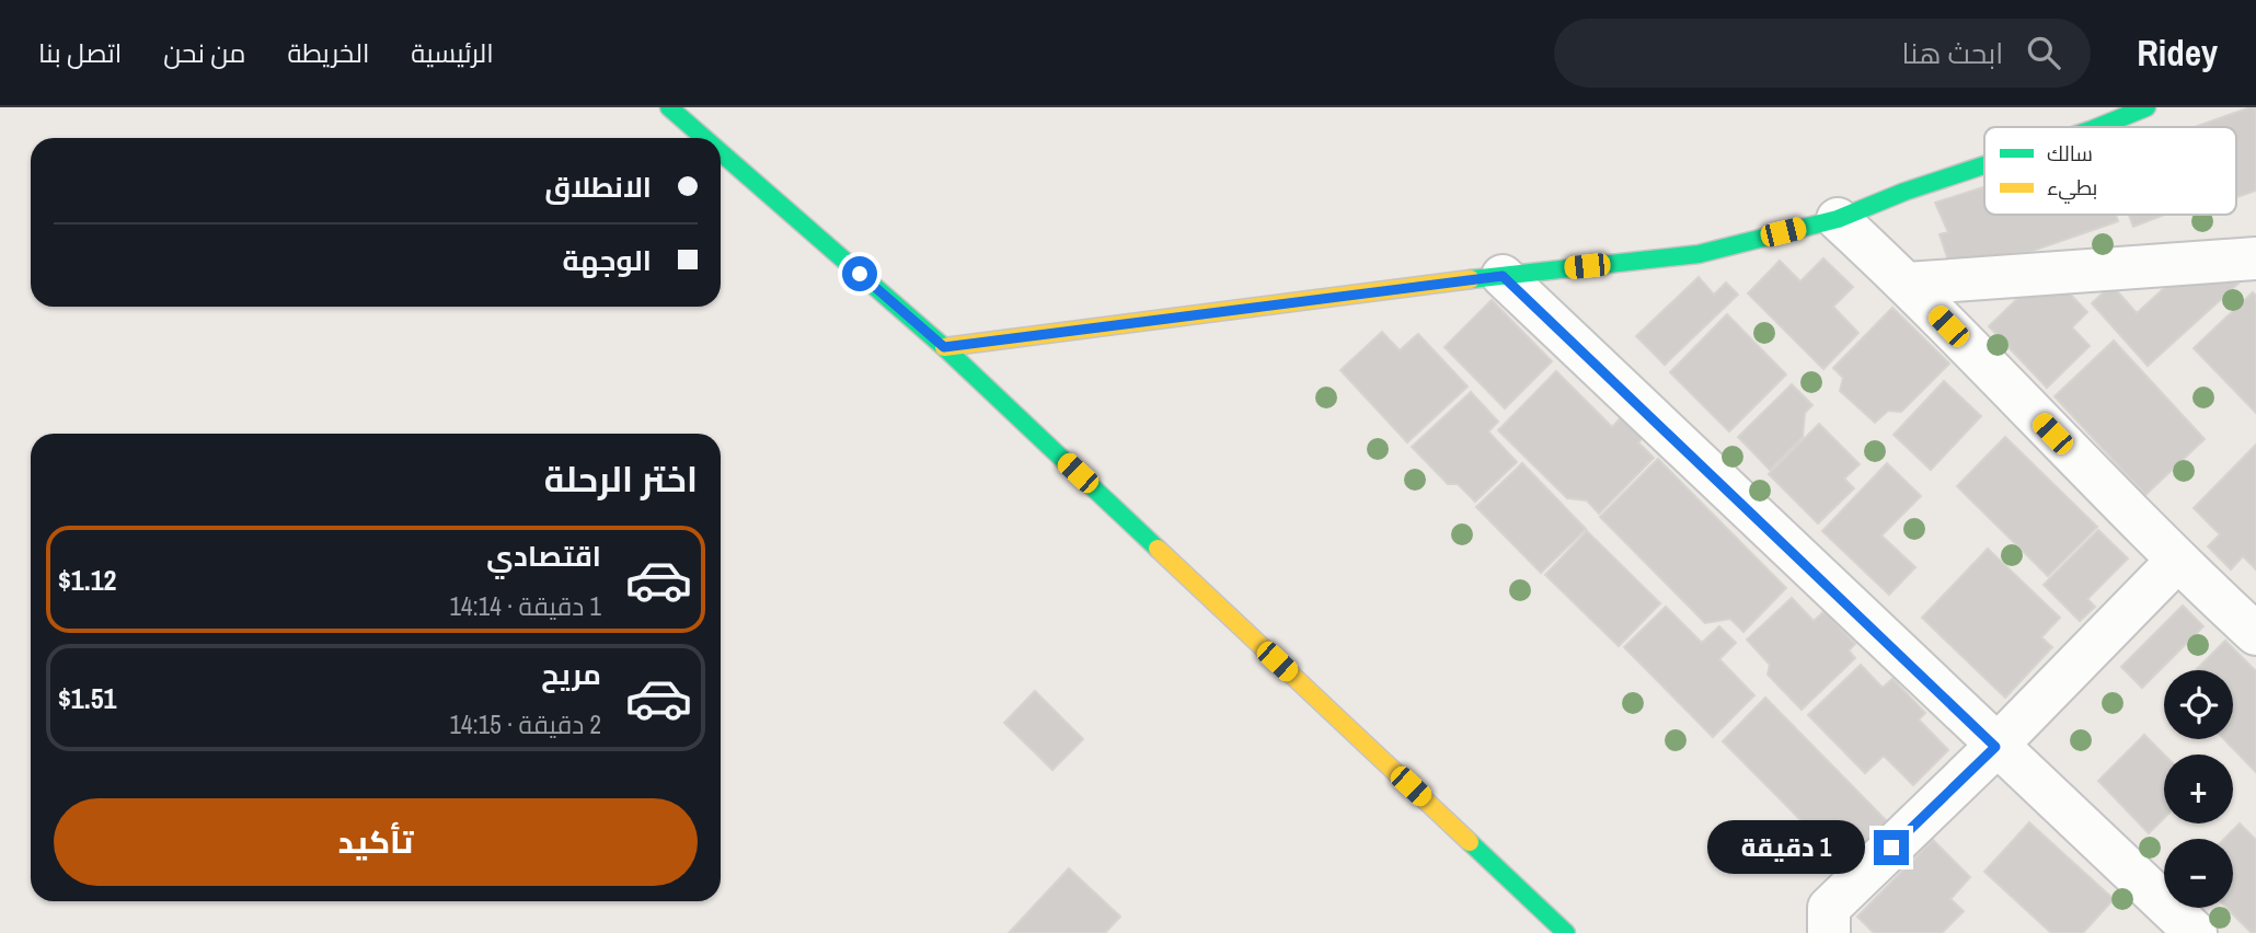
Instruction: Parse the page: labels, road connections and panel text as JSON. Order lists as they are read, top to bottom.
{
  "legend": ["سالك", "بطيء"],
  "page": {
    "header": "Ridey",
    "search": "ابحث هنا",
    "nav": [
      "الرئيسية",
      "الخريطة",
      "من نحن",
      "اتصل بنا"
    ],
    "banner": ["الانطلاق", "الوجهة"],
    "heading": "اختر الرحلة",
    "list": [
      {
        "name": "اقتصادي",
        "note": "1 دقيقة · 14:14",
        "value": "$1.12"
      },
      {
        "name": "مريح",
        "note": "2 دقيقة · 14:15",
        "value": "$1.51"
      }
    ],
    "map_buttons": ["+", "−"],
    "buttons": "تأكيد",
    "bubble": "1 دقيقة"
  }
}
